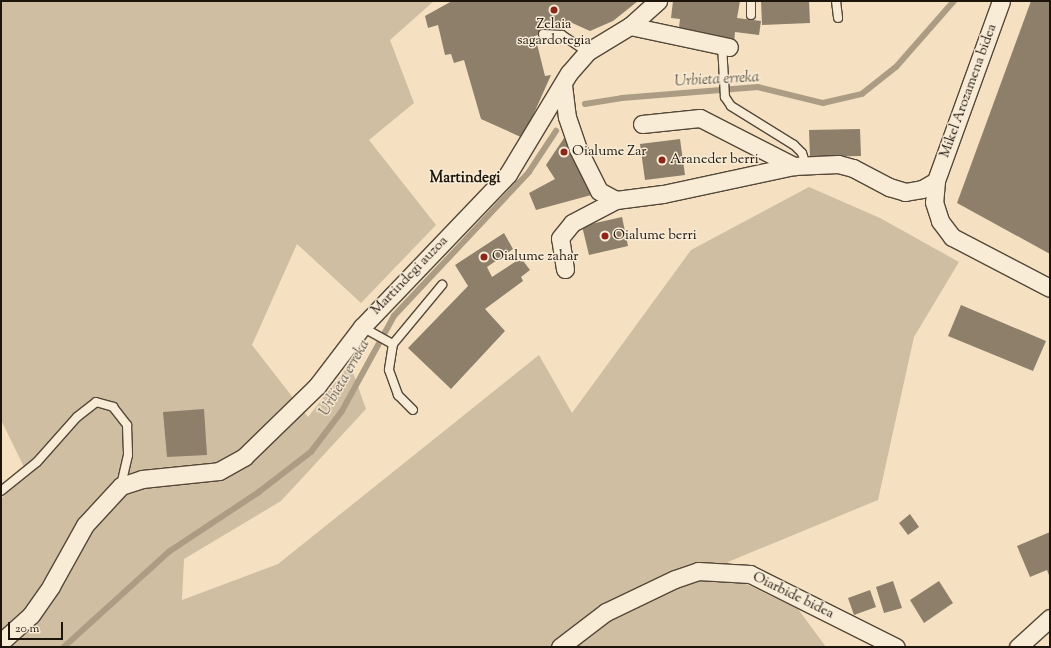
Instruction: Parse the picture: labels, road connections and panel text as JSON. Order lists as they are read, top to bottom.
{
  "streets": {
    "street": ["Mikel Arozamena bidea", "Martindegi auzoa", "Oiarbide bidea"]
  },
  "districts": ["Martindegi"],
  "water": ["Urbieta erreka"],
  "places": [
    "Zelaia sagardotegia",
    "Oialume Zar",
    "Araneder berri",
    "Oialume berri",
    "Oialume zahar"
  ],
  "scale_bar": "20 m"
}
